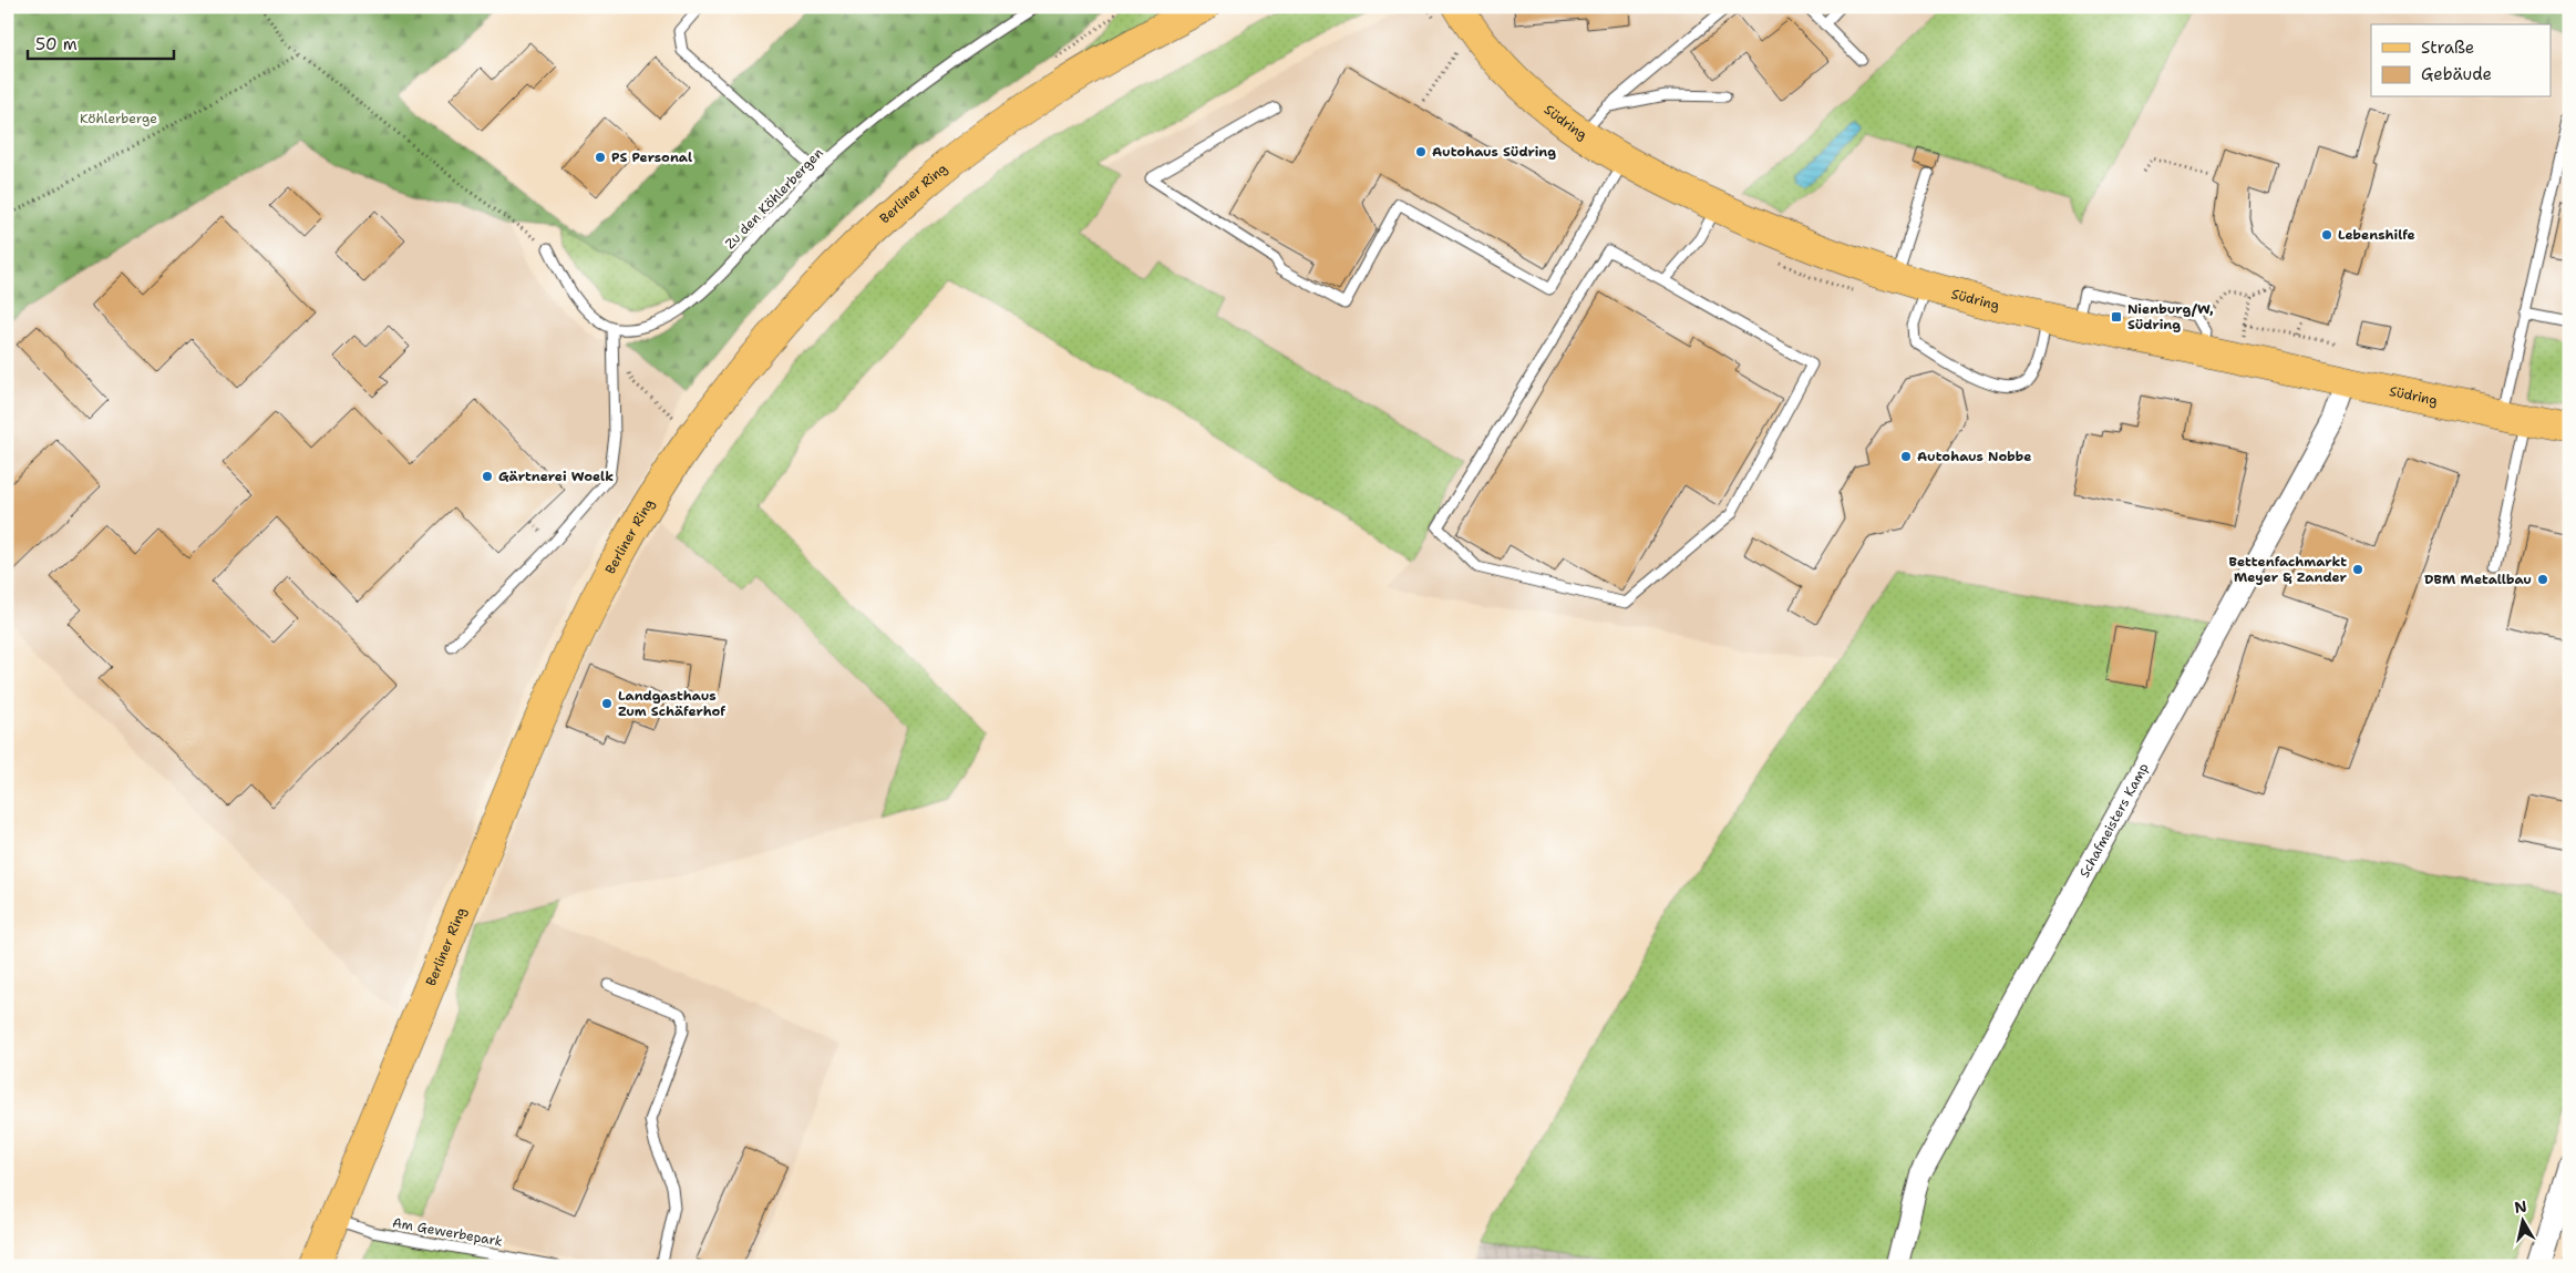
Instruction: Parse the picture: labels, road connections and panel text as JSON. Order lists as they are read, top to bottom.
{
  "streets": {
    "main road": ["Südring", "Berliner Ring"],
    "street": ["Schafmeisters Kamp"],
    "lane": ["Zu den Köhlerbergen", "Am Gewerbepark"]
  },
  "crossings": [
    ["Südring", "Schafmeisters Kamp"],
    ["Berliner Ring", "Am Gewerbepark"]
  ],
  "parks": ["Köhlerberge"],
  "places": {
    "other": [
      "Autohaus Südring",
      "PS Personal",
      "Lebenshilfe",
      "Autohaus Nobbe",
      "Gärtnerei Woelk",
      "Bettenfachmarkt Meyer & Zander",
      "DBM Metallbau",
      "Landgasthaus Zum Schäferhof"
    ],
    "transit": ["Nienburg/W, Südring"]
  },
  "legend": ["Straße", "Gebäude"],
  "scale_bar": "50 m",
  "north": "top"
}
